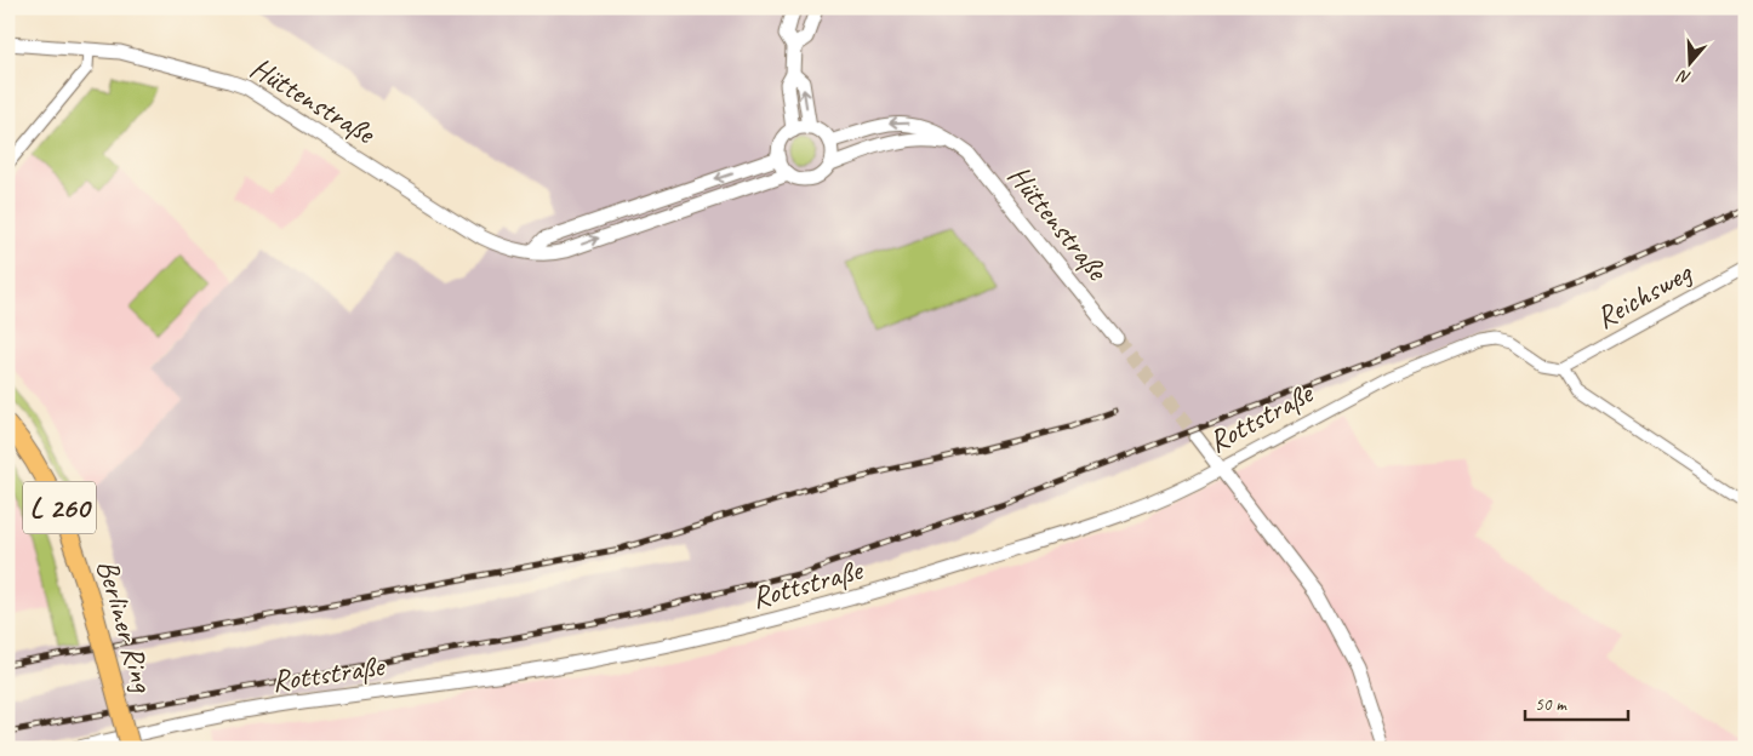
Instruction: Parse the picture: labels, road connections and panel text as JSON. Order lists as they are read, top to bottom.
{
  "streets": {
    "main road": ["L 260", "Berliner Ring"],
    "street": ["Hüttenstraße", "Reichsweg", "Rottstraße"]
  },
  "crossings": [
    ["Reichsweg", "Rottstraße"]
  ],
  "scale_bar": "50 m",
  "north": "bottom"
}
